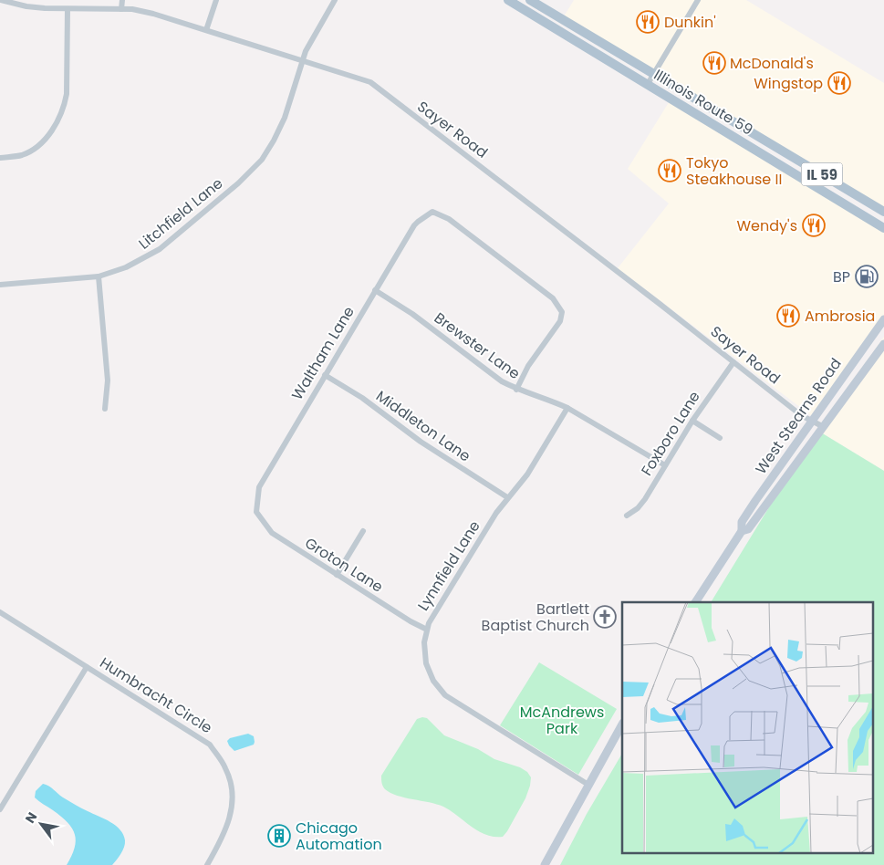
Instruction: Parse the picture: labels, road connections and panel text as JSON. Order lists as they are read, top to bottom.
{
  "streets": {
    "main road": ["Illinois Route 59", "IL 59", "West Stearns Road"],
    "street": [
      "Sayer Road",
      "Litchfield Lane",
      "Brewster Lane",
      "Waltham Lane",
      "Middleton Lane",
      "Foxboro Lane",
      "Groton Lane",
      "Lynnfield Lane",
      "Humbracht Circle"
    ]
  },
  "crossings": [
    ["Sayer Road", "Litchfield Lane"],
    ["Sayer Road", "West Stearns Road"],
    ["Sayer Road", "Foxboro Lane"],
    ["Brewster Lane", "Waltham Lane"],
    ["Brewster Lane", "Foxboro Lane"],
    ["Brewster Lane", "Lynnfield Lane"],
    ["Waltham Lane", "Middleton Lane"],
    ["Waltham Lane", "Groton Lane"],
    ["Middleton Lane", "Lynnfield Lane"],
    ["Groton Lane", "Lynnfield Lane"]
  ],
  "parks": ["McAndrews Park"],
  "places": {
    "restaurant": [
      "Dunkin'",
      "McDonald's",
      "Wingstop",
      "Tokyo Steakhouse II",
      "Wendy's",
      "Ambrosia"
    ],
    "fuel station": ["BP"],
    "church": ["Bartlett Baptist Church"],
    "building": ["Chicago Automation"]
  },
  "north": "top left"
}
